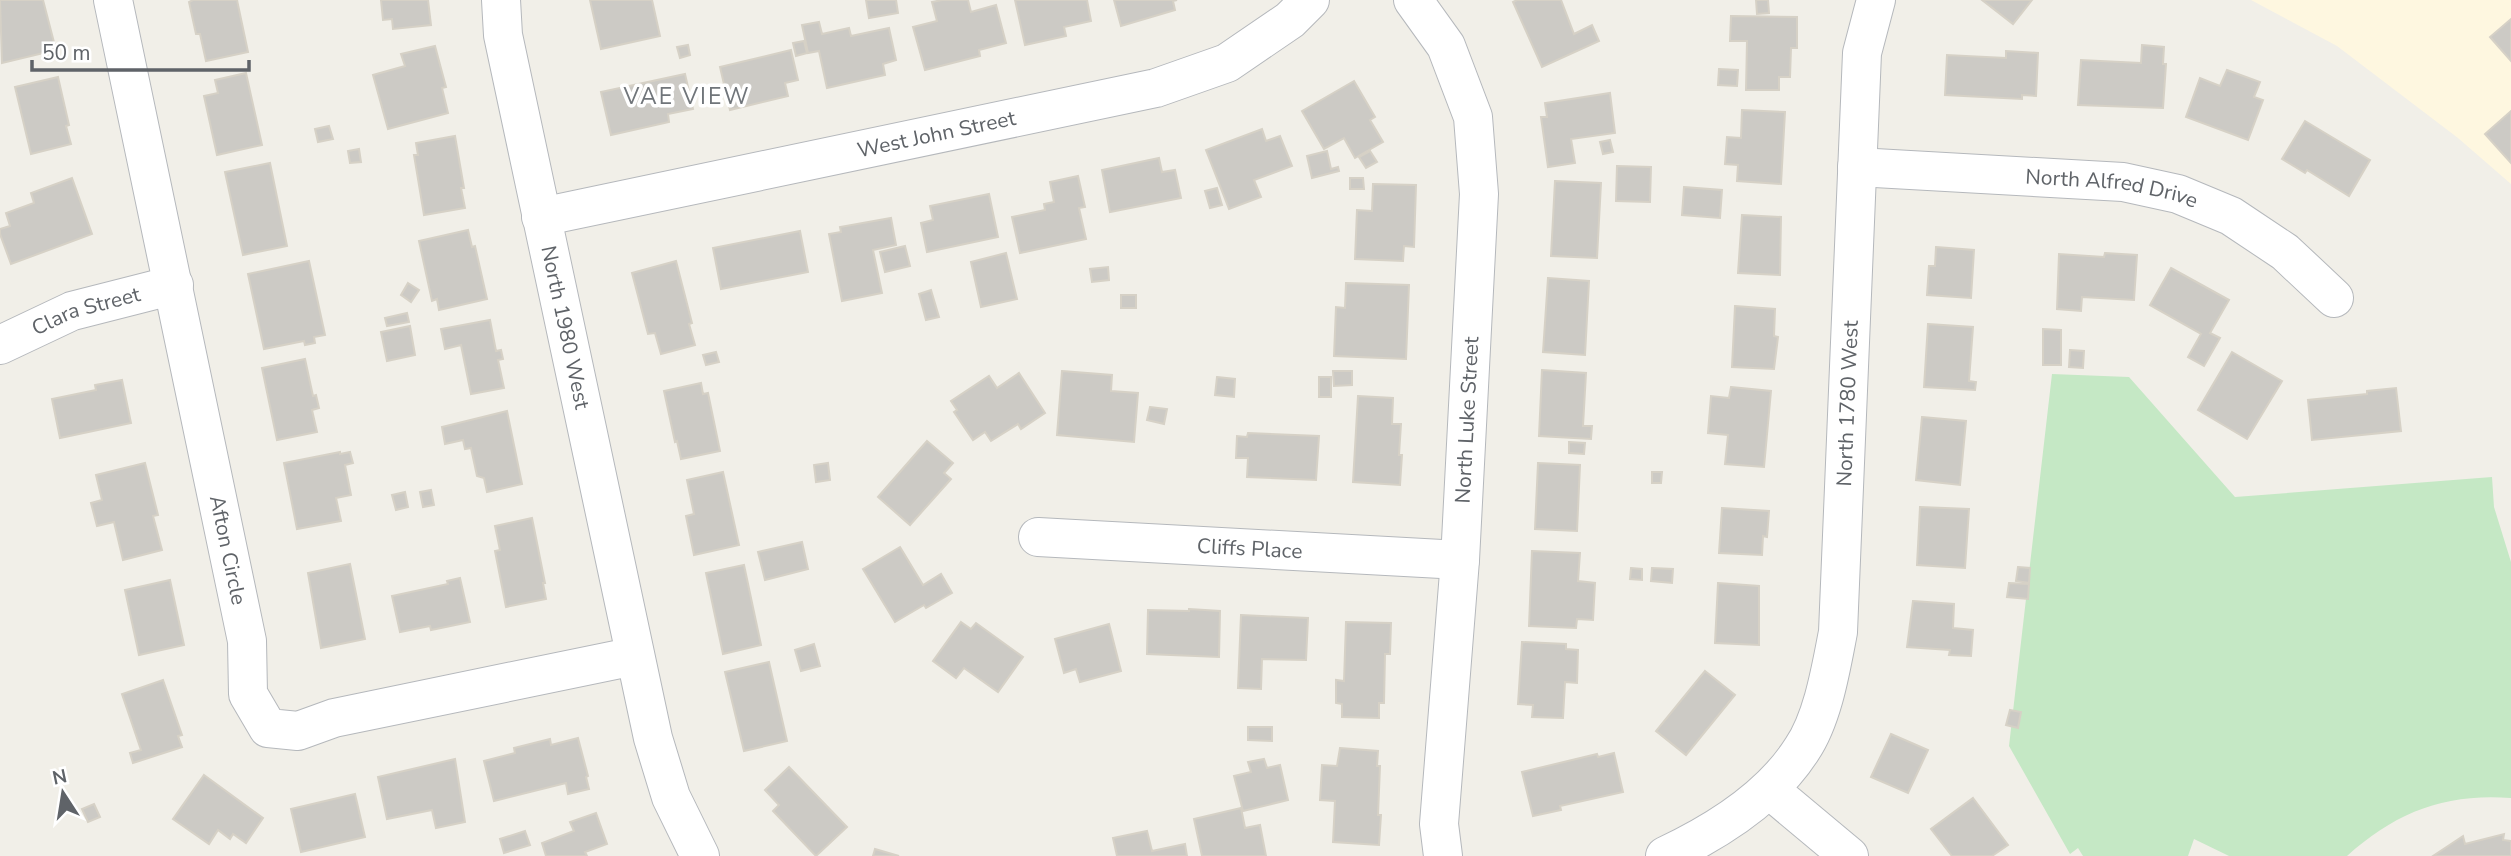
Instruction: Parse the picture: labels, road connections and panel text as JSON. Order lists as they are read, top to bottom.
{
  "streets": {
    "street": [
      "West John Street",
      "North Alfred Drive",
      "Clara Street",
      "North 1980 West",
      "North 1780 West",
      "North Luke Street",
      "Cliffs Place",
      "Afton Circle"
    ]
  },
  "crossings": [
    ["West John Street", "North 1980 West"],
    ["North Alfred Drive", "North 1780 West"],
    ["Clara Street", "Afton Circle"],
    ["North 1980 West", "Afton Circle"],
    ["North Luke Street", "Cliffs Place"]
  ],
  "districts": ["VAE VIEW"],
  "scale_bar": "50 m",
  "north": "top"
}
